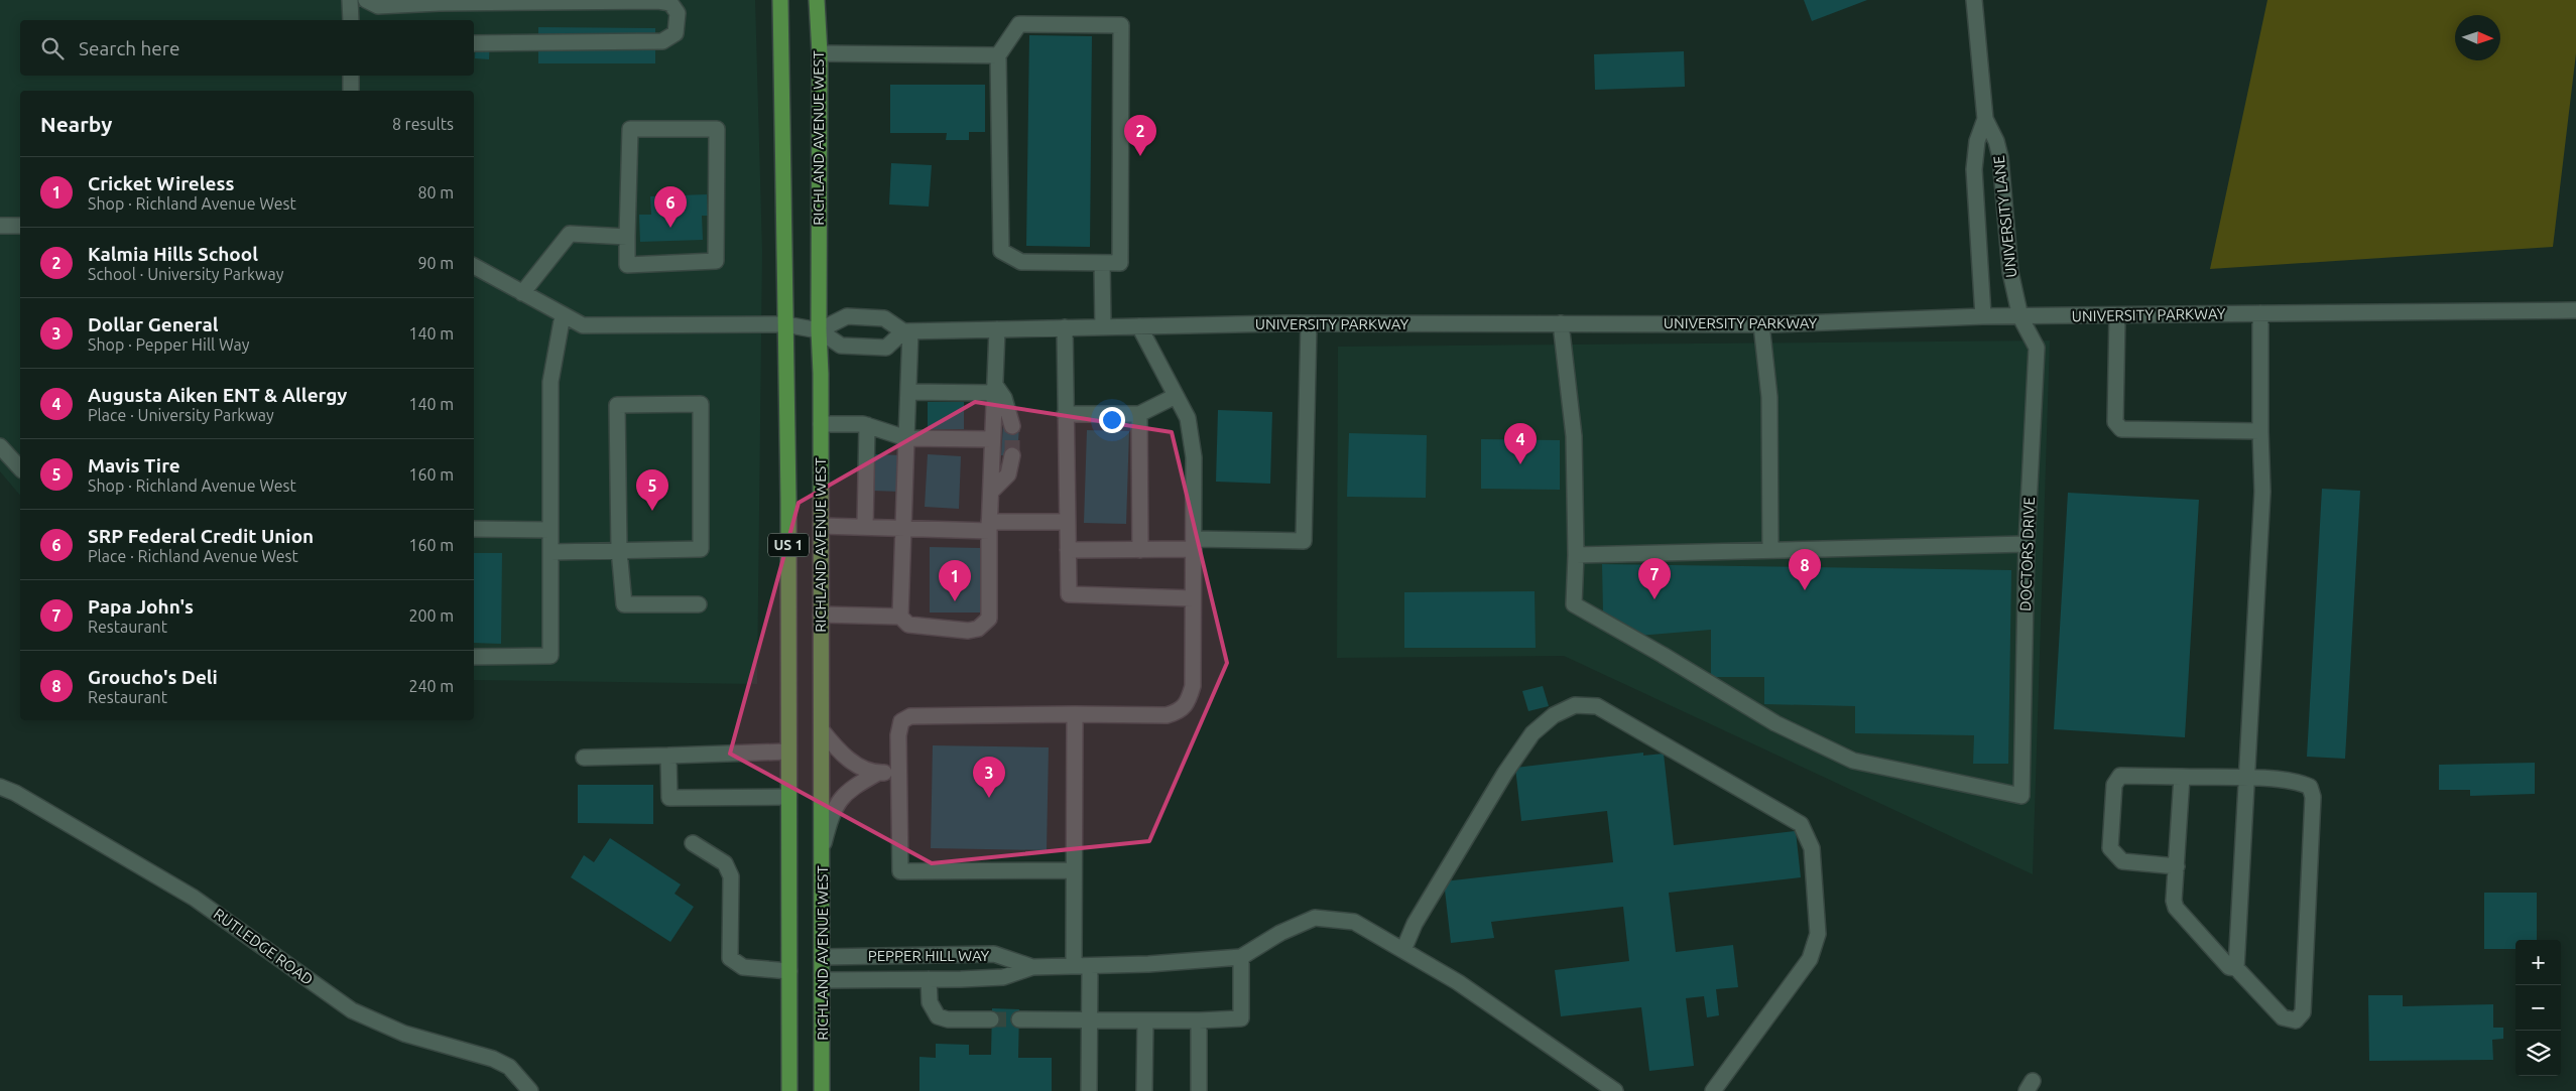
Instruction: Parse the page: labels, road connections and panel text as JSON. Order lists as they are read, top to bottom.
{
  "streets": {
    "main road": ["RICHLAND AVENUE WEST", "US 1"],
    "street": [
      "UNIVERSITY LANE",
      "UNIVERSITY PARKWAY",
      "DOCTORS DRIVE",
      "RUTLEDGE ROAD",
      "PEPPER HILL WAY"
    ]
  },
  "crossings": [
    ["RICHLAND AVENUE WEST", "PEPPER HILL WAY"],
    ["UNIVERSITY LANE", "UNIVERSITY PARKWAY"],
    ["UNIVERSITY LANE", "DOCTORS DRIVE"],
    ["UNIVERSITY PARKWAY", "DOCTORS DRIVE"]
  ],
  "north": "right",
  "page": {
    "search": "Search here",
    "heading": ["Nearby", "8 results"],
    "pins": [
      "2",
      "6",
      "4",
      "5",
      "8",
      "7",
      "1",
      "3"
    ],
    "list": [
      {
        "mark": "1",
        "name": "Cricket Wireless",
        "note": "Shop · Richland Avenue West",
        "value": "80 m"
      },
      {
        "mark": "2",
        "name": "Kalmia Hills School",
        "note": "School · University Parkway",
        "value": "90 m"
      },
      {
        "mark": "3",
        "name": "Dollar General",
        "note": "Shop · Pepper Hill Way",
        "value": "140 m"
      },
      {
        "mark": "4",
        "name": "Augusta Aiken ENT & Allergy",
        "note": "Place · University Parkway",
        "value": "140 m"
      },
      {
        "mark": "5",
        "name": "Mavis Tire",
        "note": "Shop · Richland Avenue West",
        "value": "160 m"
      },
      {
        "mark": "6",
        "name": "SRP Federal Credit Union",
        "note": "Place · Richland Avenue West",
        "value": "160 m"
      },
      {
        "mark": "7",
        "name": "Papa John's",
        "note": "Restaurant",
        "value": "200 m"
      },
      {
        "mark": "8",
        "name": "Groucho's Deli",
        "note": "Restaurant",
        "value": "240 m"
      }
    ],
    "map_buttons": ["+", "−"]
  }
}
